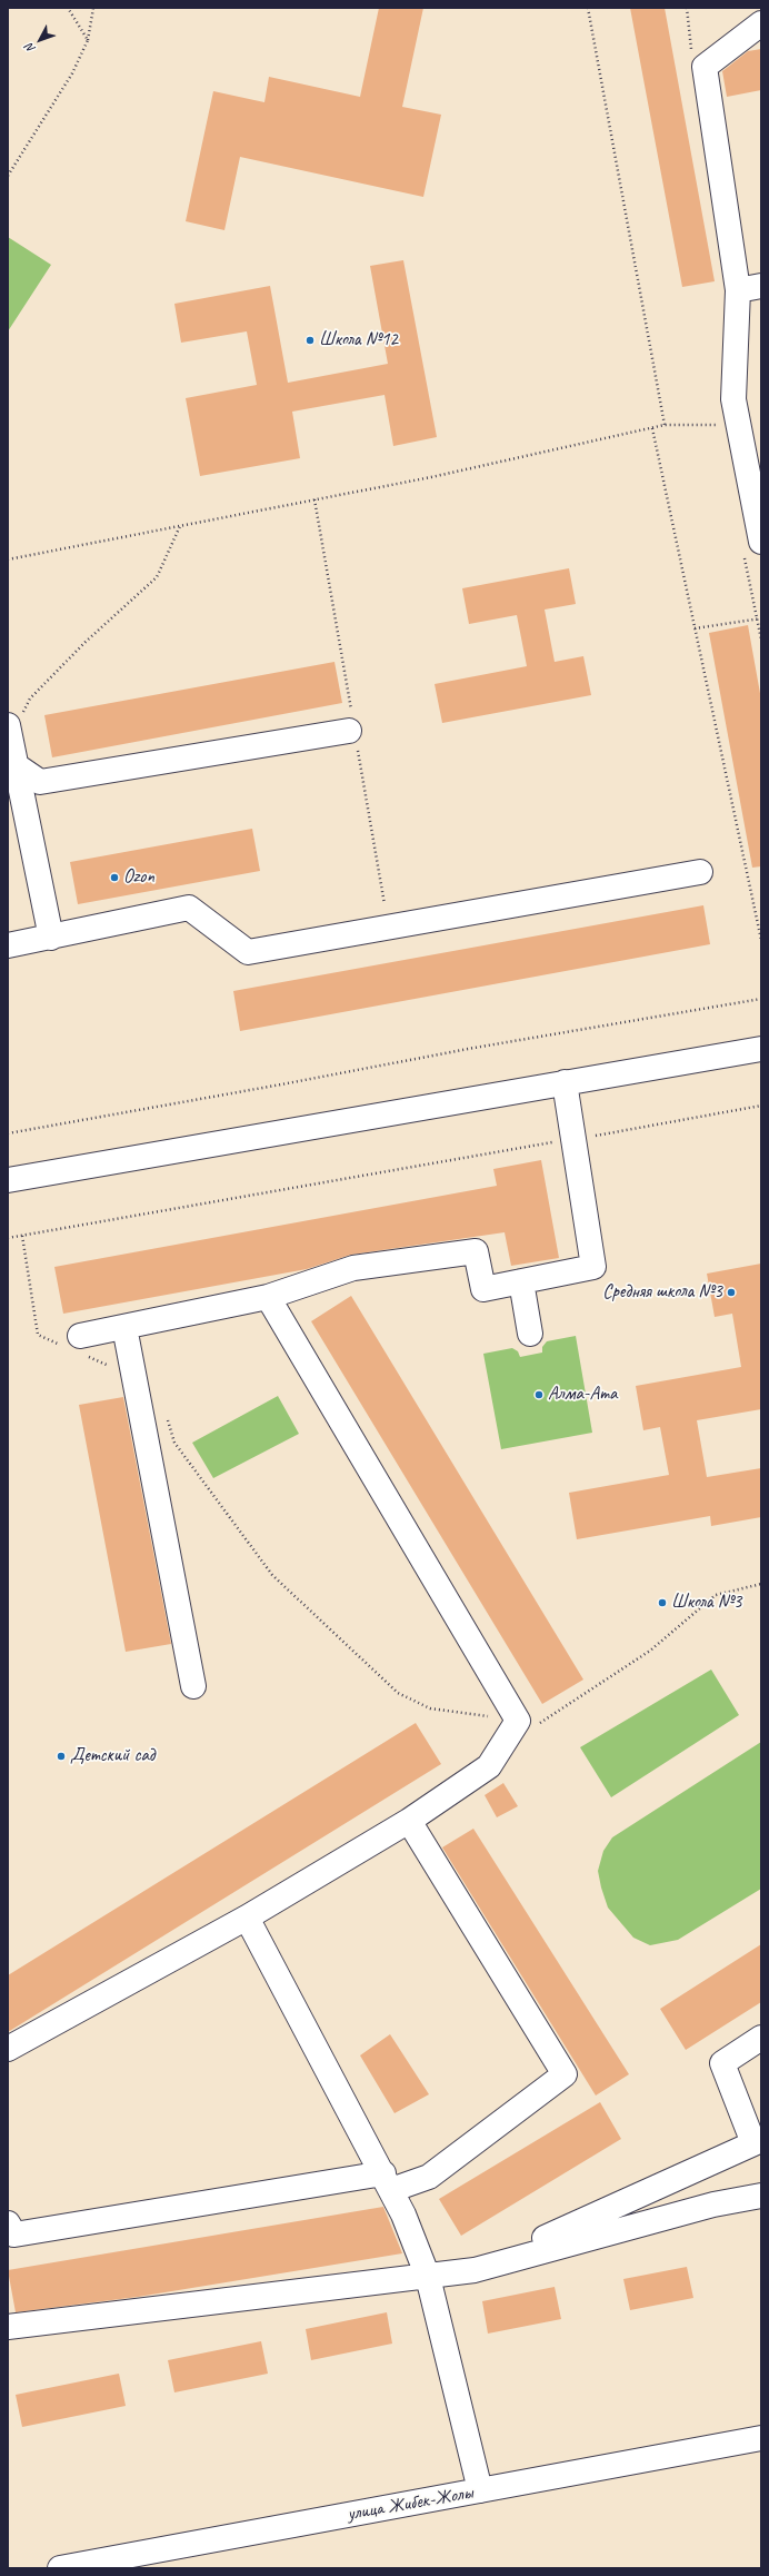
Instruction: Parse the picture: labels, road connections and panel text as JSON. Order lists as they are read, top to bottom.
{
  "streets": {
    "street": ["улица Жибек-Жолы"]
  },
  "places": [
    "Школа №12",
    "Ozon",
    "Средняя школа №3",
    "Алма-Ата",
    "Школа №3",
    "Детский сад"
  ],
  "north": "bottom left"
}
